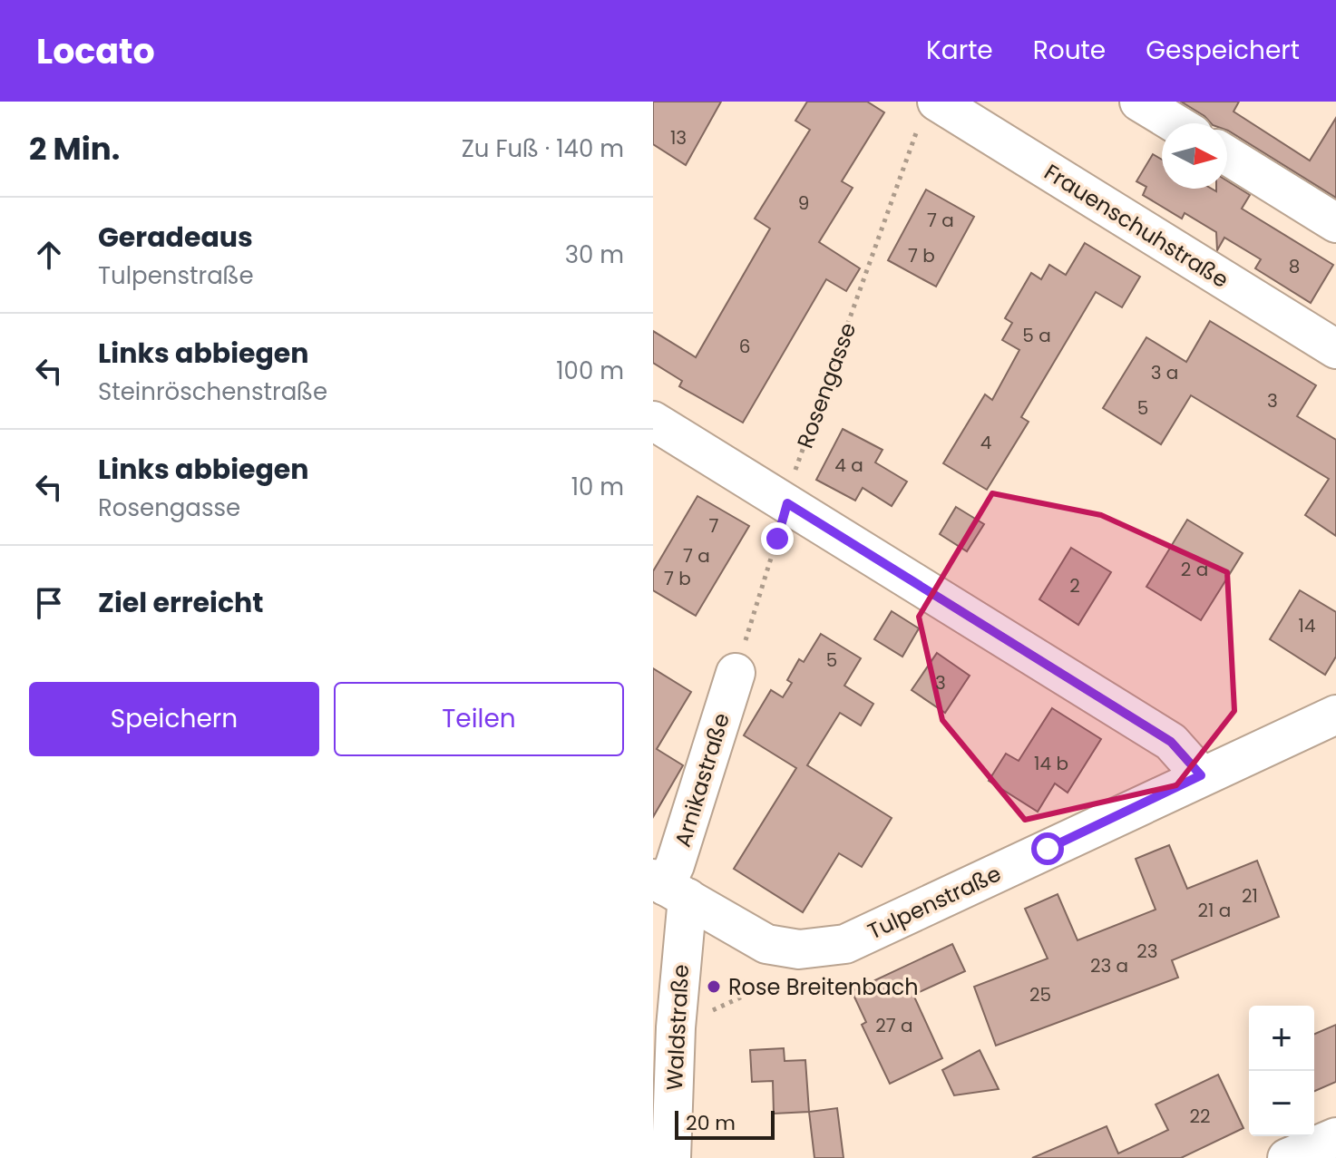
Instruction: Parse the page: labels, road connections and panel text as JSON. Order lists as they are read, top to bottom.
{
  "streets": {
    "street": [
      "Frauenschuhstraße",
      "Arnikastraße",
      "Tulpenstraße",
      "Waldstraße"
    ],
    "path": ["Rosengasse"]
  },
  "crossings": [
    ["Frauenschuhstraße", "Rosengasse"],
    ["Rosengasse", "Arnikastraße"],
    ["Arnikastraße", "Tulpenstraße"],
    ["Arnikastraße", "Waldstraße"],
    ["Tulpenstraße", "Waldstraße"]
  ],
  "places": ["Rose Breitenbach"],
  "house_numbers": [
    "13",
    "9",
    "7 a",
    "7 b",
    "8",
    "5 a",
    "6",
    "3 a",
    "3",
    "5",
    "4",
    "4 a",
    "7",
    "7 a",
    "2 a",
    "7 b",
    "2",
    "14",
    "5",
    "3",
    "14 b",
    "21",
    "21 a",
    "23",
    "23 a",
    "25",
    "27 a",
    "22"
  ],
  "scale_bar": "20 m",
  "north": "right",
  "page": {
    "header": "Locato",
    "nav": ["Karte", "Route", "Gespeichert"],
    "heading": ["2 Min.", "Zu Fuß · 140 m"],
    "list": [
      ["Geradeaus", "Tulpenstraße", "30 m"],
      ["Links abbiegen", "Steinröschenstraße", "100 m"],
      ["Links abbiegen", "Rosengasse", "10 m"],
      "Ziel erreicht"
    ],
    "buttons": ["Speichern", "Teilen"],
    "map_buttons": ["+", "−"],
    "scale": "20 m"
  }
}
